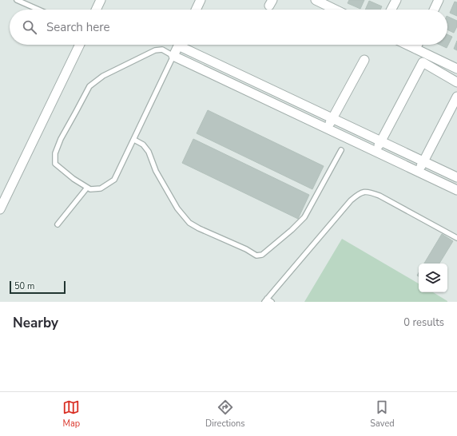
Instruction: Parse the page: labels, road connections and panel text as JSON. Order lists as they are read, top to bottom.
{
  "scale_bar": "50 m",
  "page": {
    "search": "Search here",
    "scale": "50 m",
    "heading": ["Nearby", "0 results"],
    "nav": ["Map", "Directions", "Saved"]
  }
}
